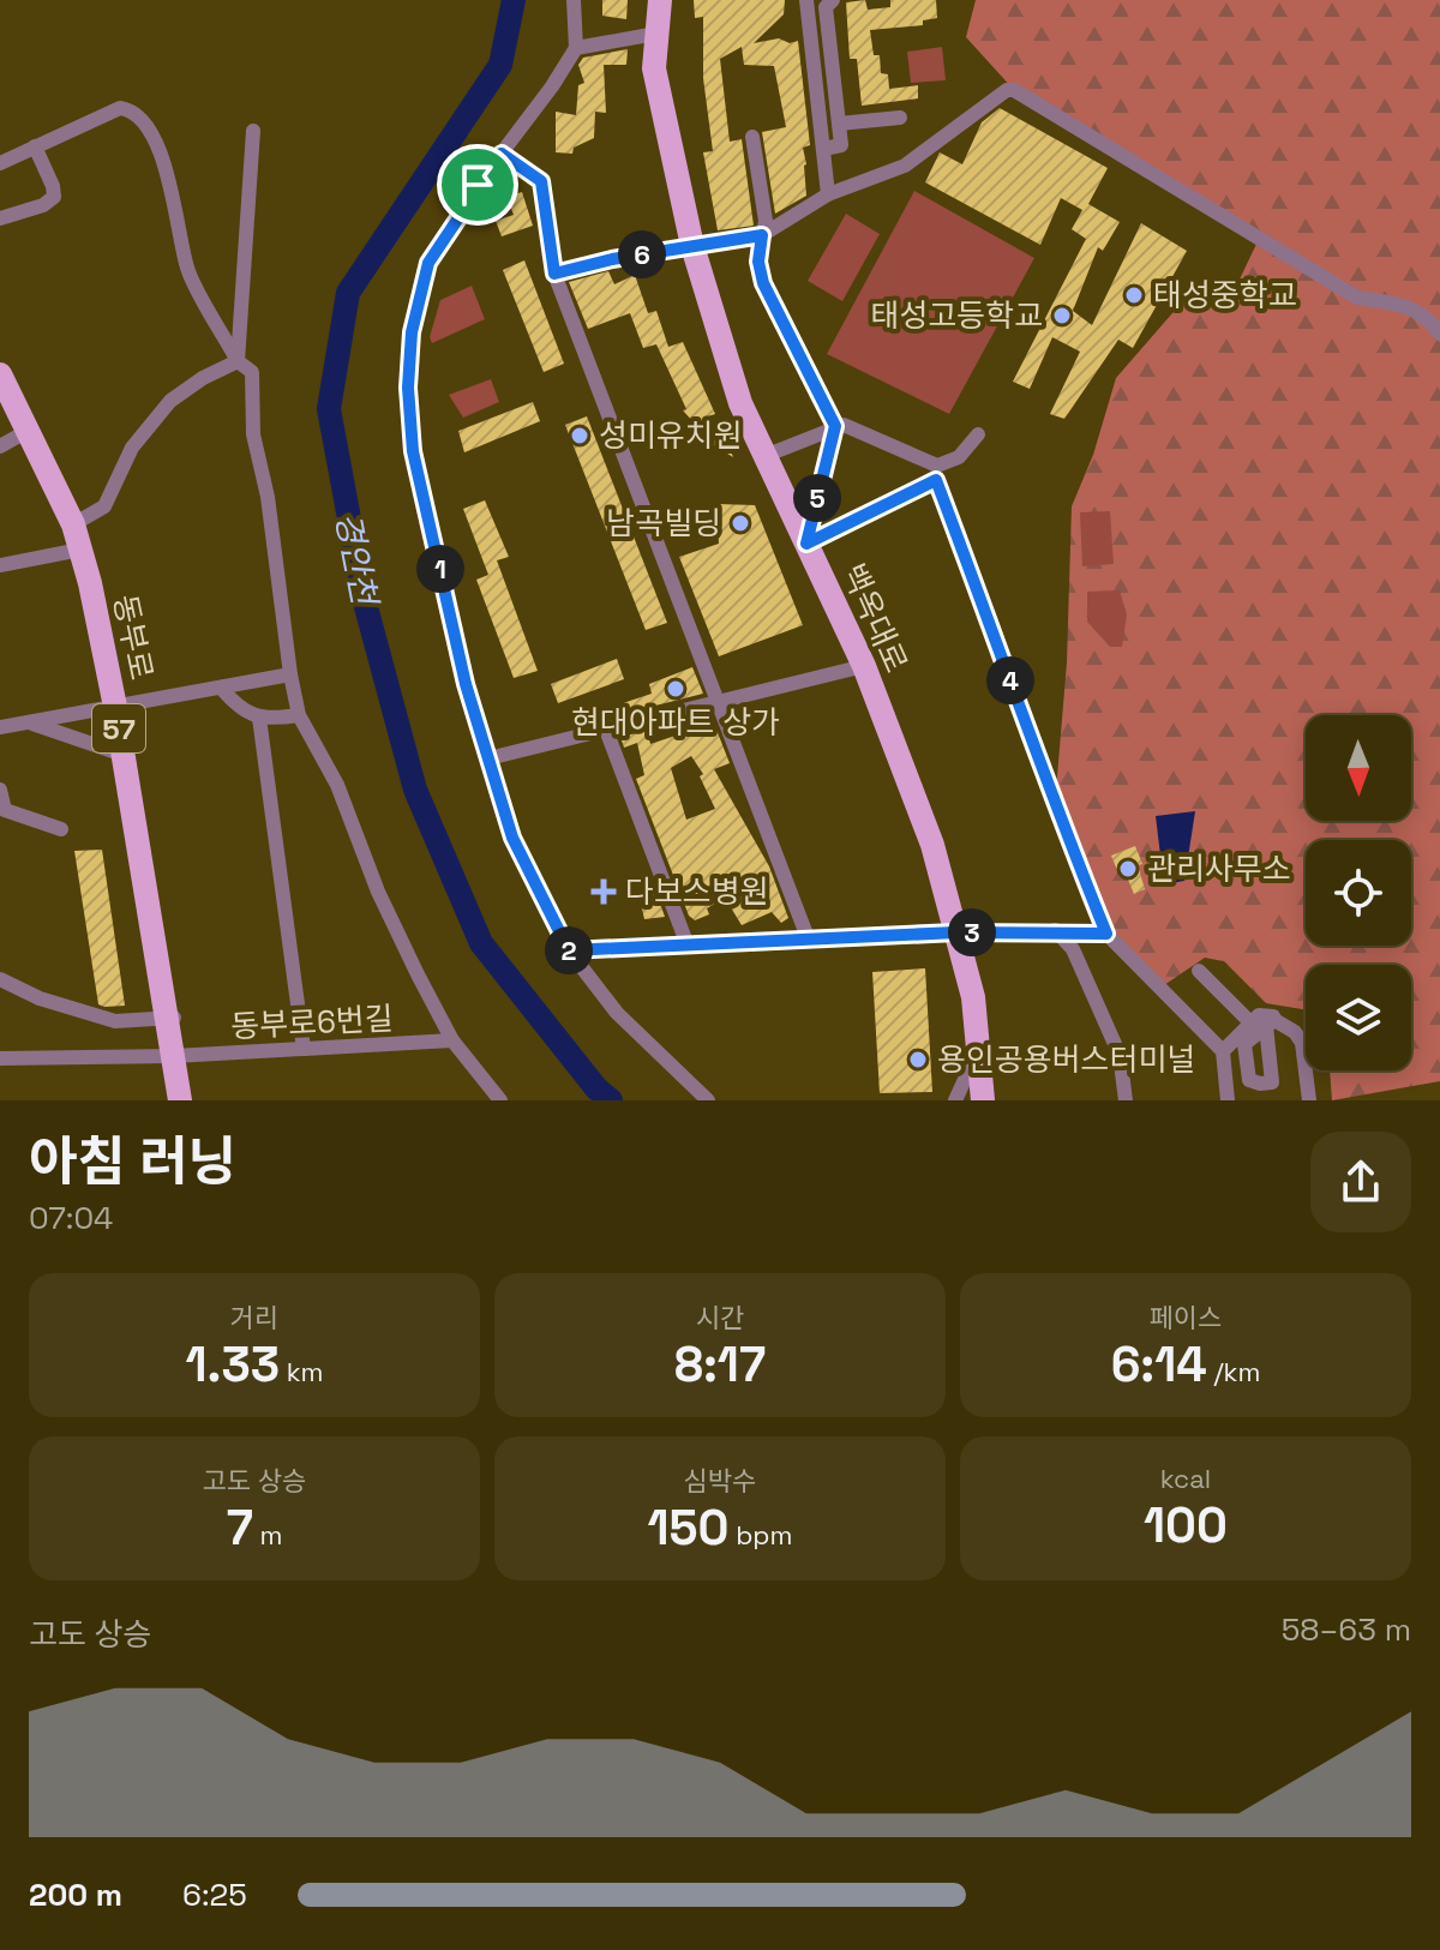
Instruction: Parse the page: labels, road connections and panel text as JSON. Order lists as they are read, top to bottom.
{
  "streets": {
    "main road": ["백옥대로", "동부로", "57"],
    "street": ["동부로6번길"]
  },
  "crossings": [
    ["동부로", "동부로6번길"]
  ],
  "water": ["경안천"],
  "places": {
    "other": [
      "태성중학교",
      "태성고등학교",
      "성미유치원",
      "남곡빌딩",
      "현대아파트 상가",
      "관리사무소",
      "용인공용버스터미널"
    ],
    "health": ["다보스병원"]
  },
  "north": "bottom",
  "page": {
    "pins": [
      "6",
      "5",
      "1",
      "4",
      "3",
      "2"
    ],
    "heading": ["아침 러닝", "07:04"],
    "stats": [
      ["거리", "1.33 km"],
      ["시간", "8:17"],
      ["페이스", "6:14 /km"],
      ["고도 상승", "7 m"],
      ["심박수", "150 bpm"],
      ["kcal", "100"]
    ],
    "chart": ["고도 상승", "58–63 m"],
    "list": [
      {
        "name": "200 m",
        "note": "6:25"
      }
    ]
  }
}
